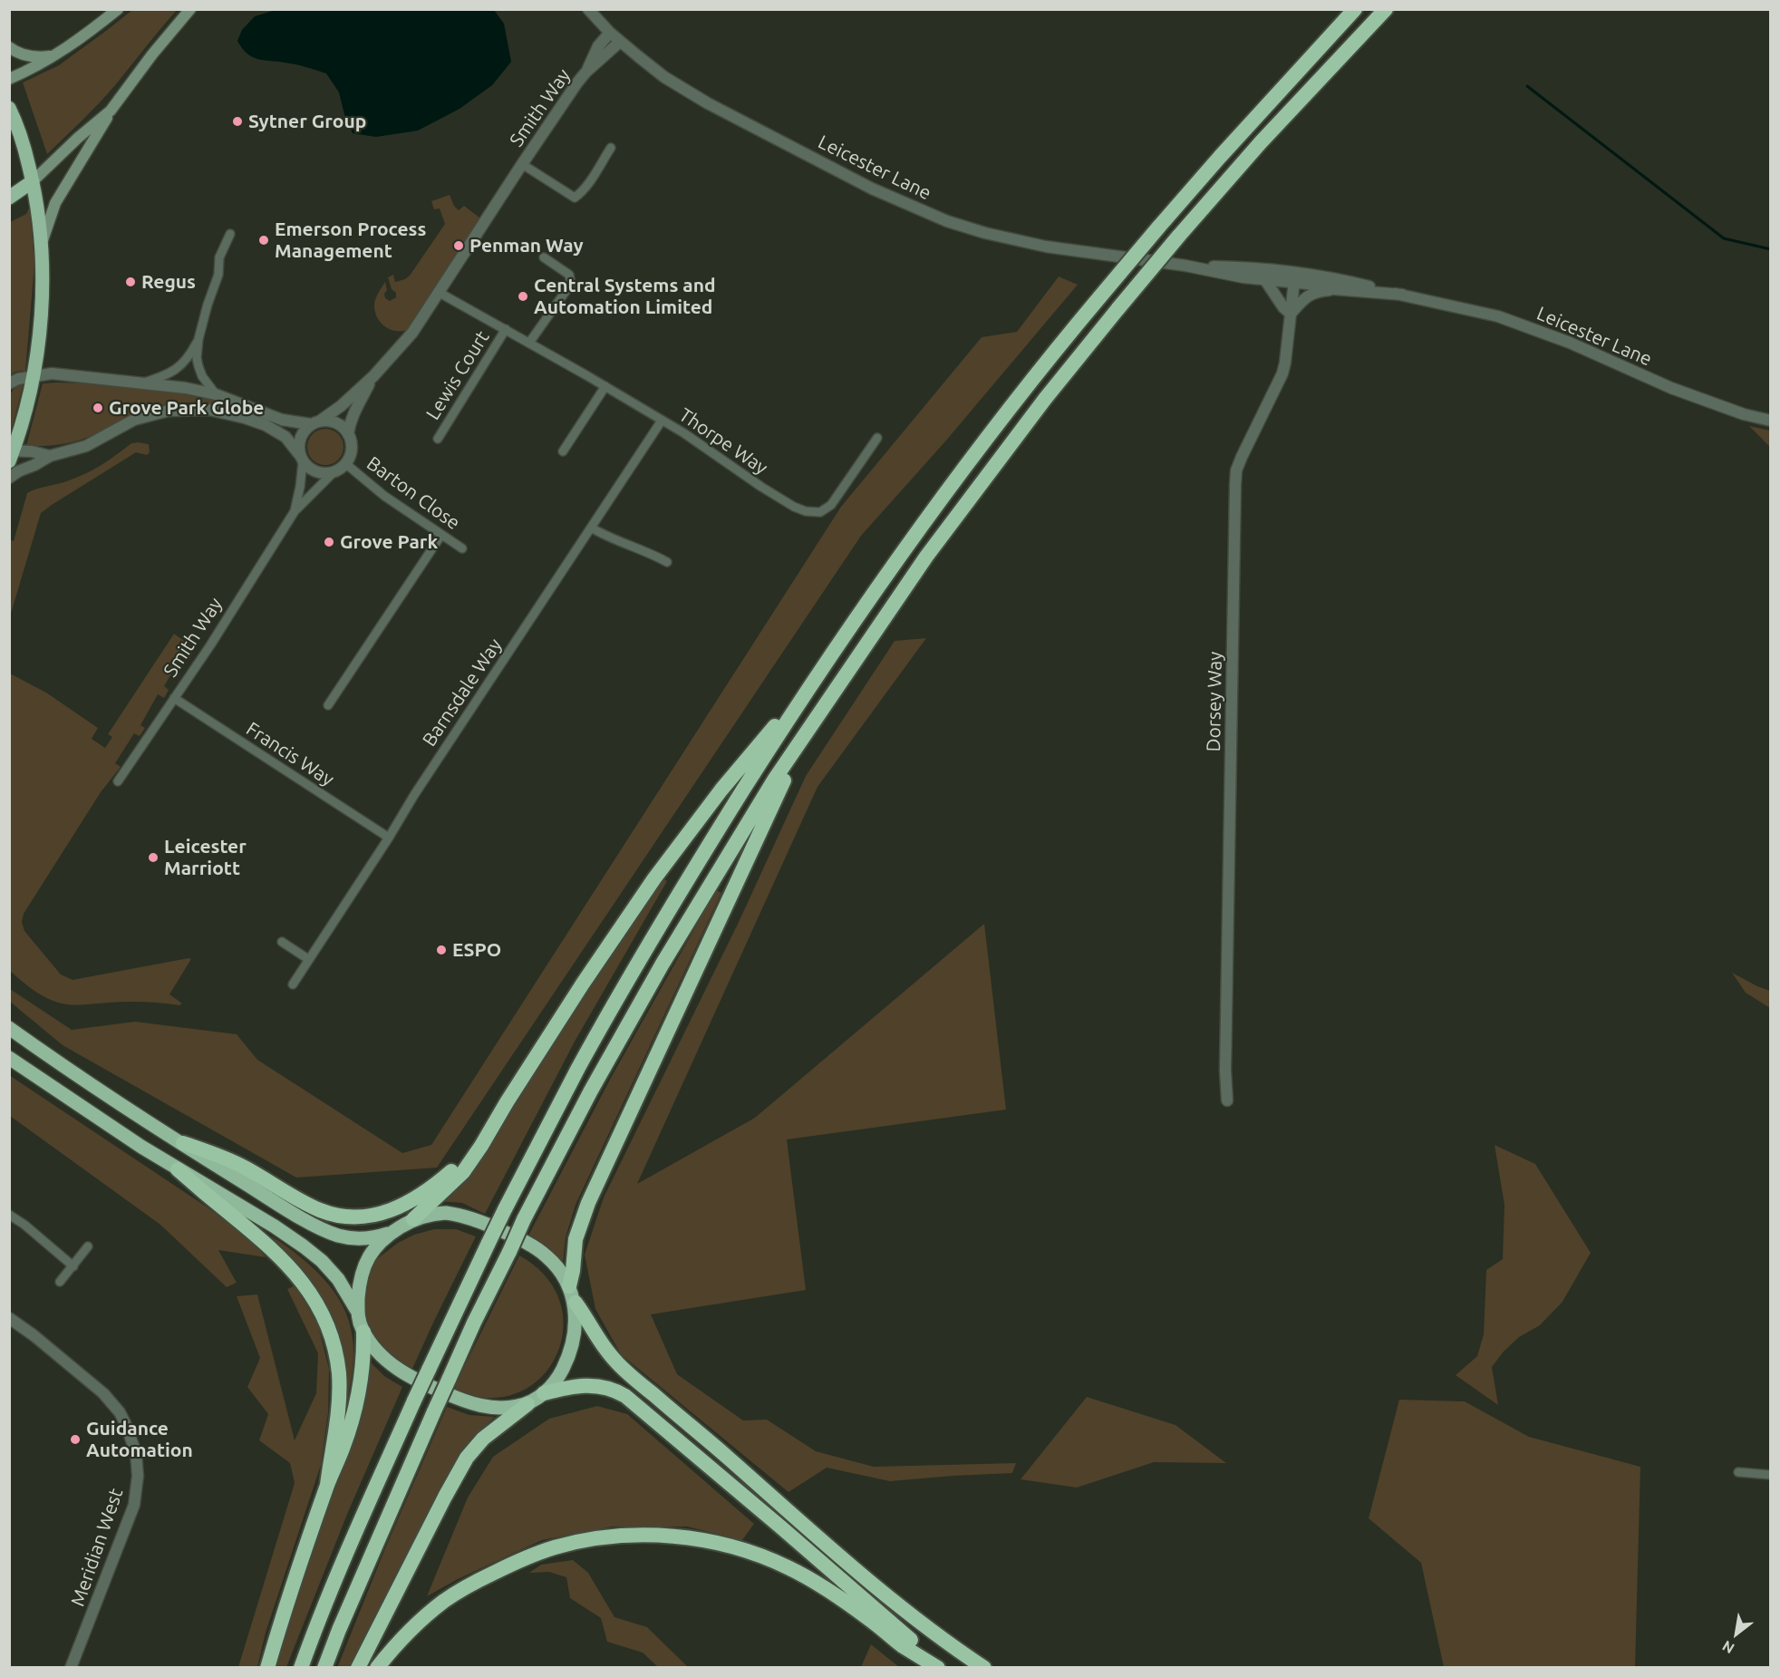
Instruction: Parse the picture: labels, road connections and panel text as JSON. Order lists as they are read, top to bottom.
{
  "streets": {
    "street": [
      "Smith Way",
      "Leicester Lane",
      "Lewis Court",
      "Thorpe Way",
      "Barton Close",
      "Barnsdale Way",
      "Dorsey Way",
      "Francis Way",
      "Meridian West"
    ]
  },
  "crossings": [
    ["Smith Way", "Thorpe Way"],
    ["Smith Way", "Barton Close"],
    ["Smith Way", "Francis Way"],
    ["Leicester Lane", "Dorsey Way"],
    ["Lewis Court", "Thorpe Way"],
    ["Thorpe Way", "Barnsdale Way"],
    ["Barnsdale Way", "Francis Way"]
  ],
  "places": [
    "Sytner Group",
    "Emerson Process Management",
    "Penman Way",
    "Regus",
    "Central Systems and Automation Limited",
    "Grove Park Globe",
    "Grove Park",
    "Leicester Marriott",
    "ESPO",
    "Guidance Automation"
  ],
  "north": "bottom left"
}
